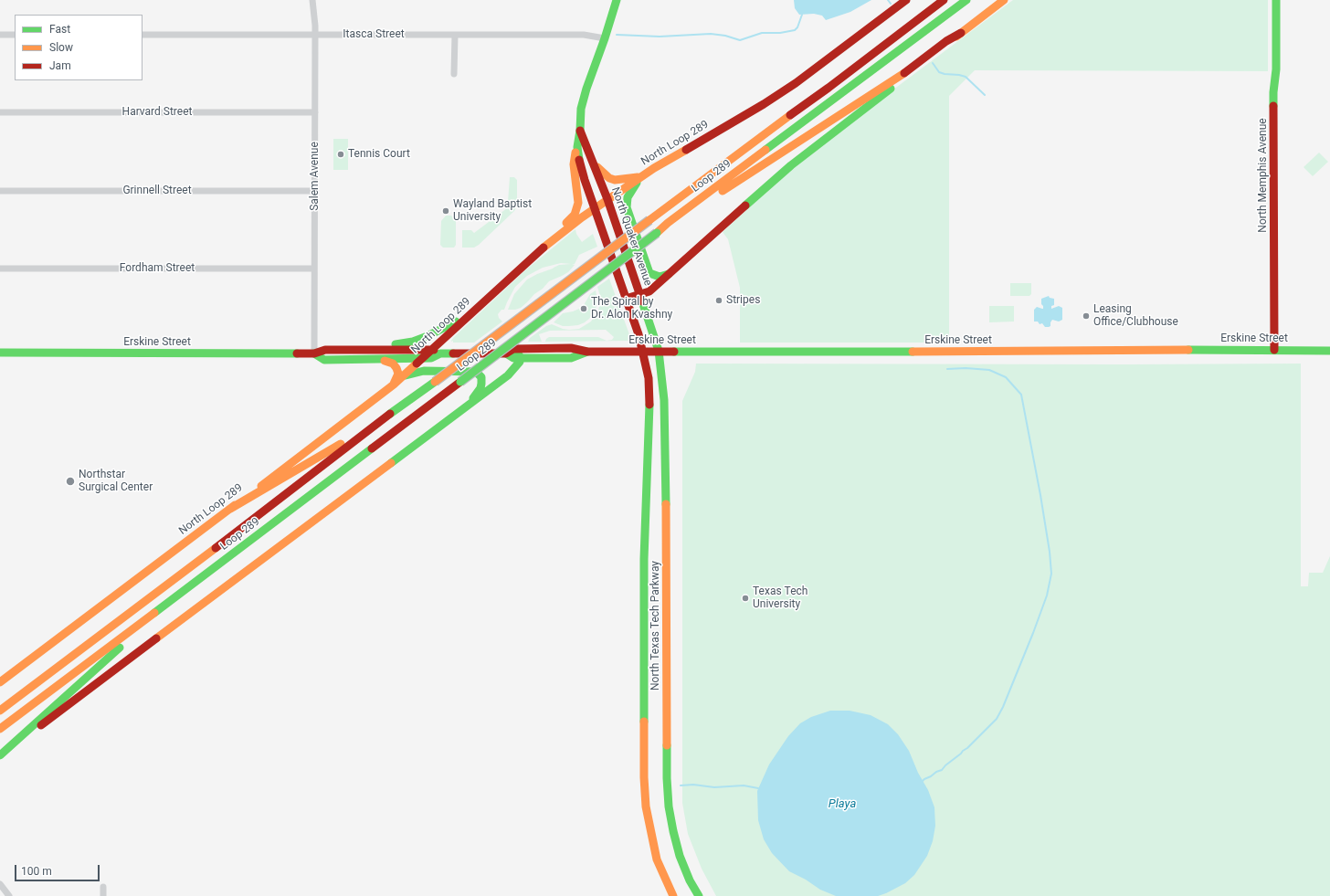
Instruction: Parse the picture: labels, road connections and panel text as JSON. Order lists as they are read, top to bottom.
{
  "streets": {
    "main road": [
      "North Loop 289",
      "North Memphis Avenue",
      "Loop 289",
      "North Quaker Avenue",
      "Erskine Street",
      "North Texas Tech Parkway"
    ],
    "street": [
      "Itasca Street",
      "Harvard Street",
      "Salem Avenue",
      "Grinnell Street",
      "Fordham Street"
    ]
  },
  "crossings": [
    ["Itasca Street", "Salem Avenue"],
    ["Itasca Street", "North Quaker Avenue"],
    ["Harvard Street", "Salem Avenue"],
    ["North Loop 289", "North Quaker Avenue"],
    ["North Loop 289", "Erskine Street"],
    ["North Memphis Avenue", "Erskine Street"],
    ["Salem Avenue", "Grinnell Street"],
    ["Salem Avenue", "Fordham Street"],
    ["Salem Avenue", "Erskine Street"],
    ["North Quaker Avenue", "Erskine Street"],
    ["North Quaker Avenue", "North Texas Tech Parkway"],
    ["Erskine Street", "North Texas Tech Parkway"]
  ],
  "water": ["Playa"],
  "places": [
    "Tennis Court",
    "Wayland Baptist University",
    "Stripes",
    "The Spiral by Dr. Alon Kvashny",
    "Leasing Office/Clubhouse",
    "Northstar Surgical Center",
    "Texas Tech University"
  ],
  "legend": ["Fast", "Slow", "Jam"],
  "scale_bar": "100 m"
}
